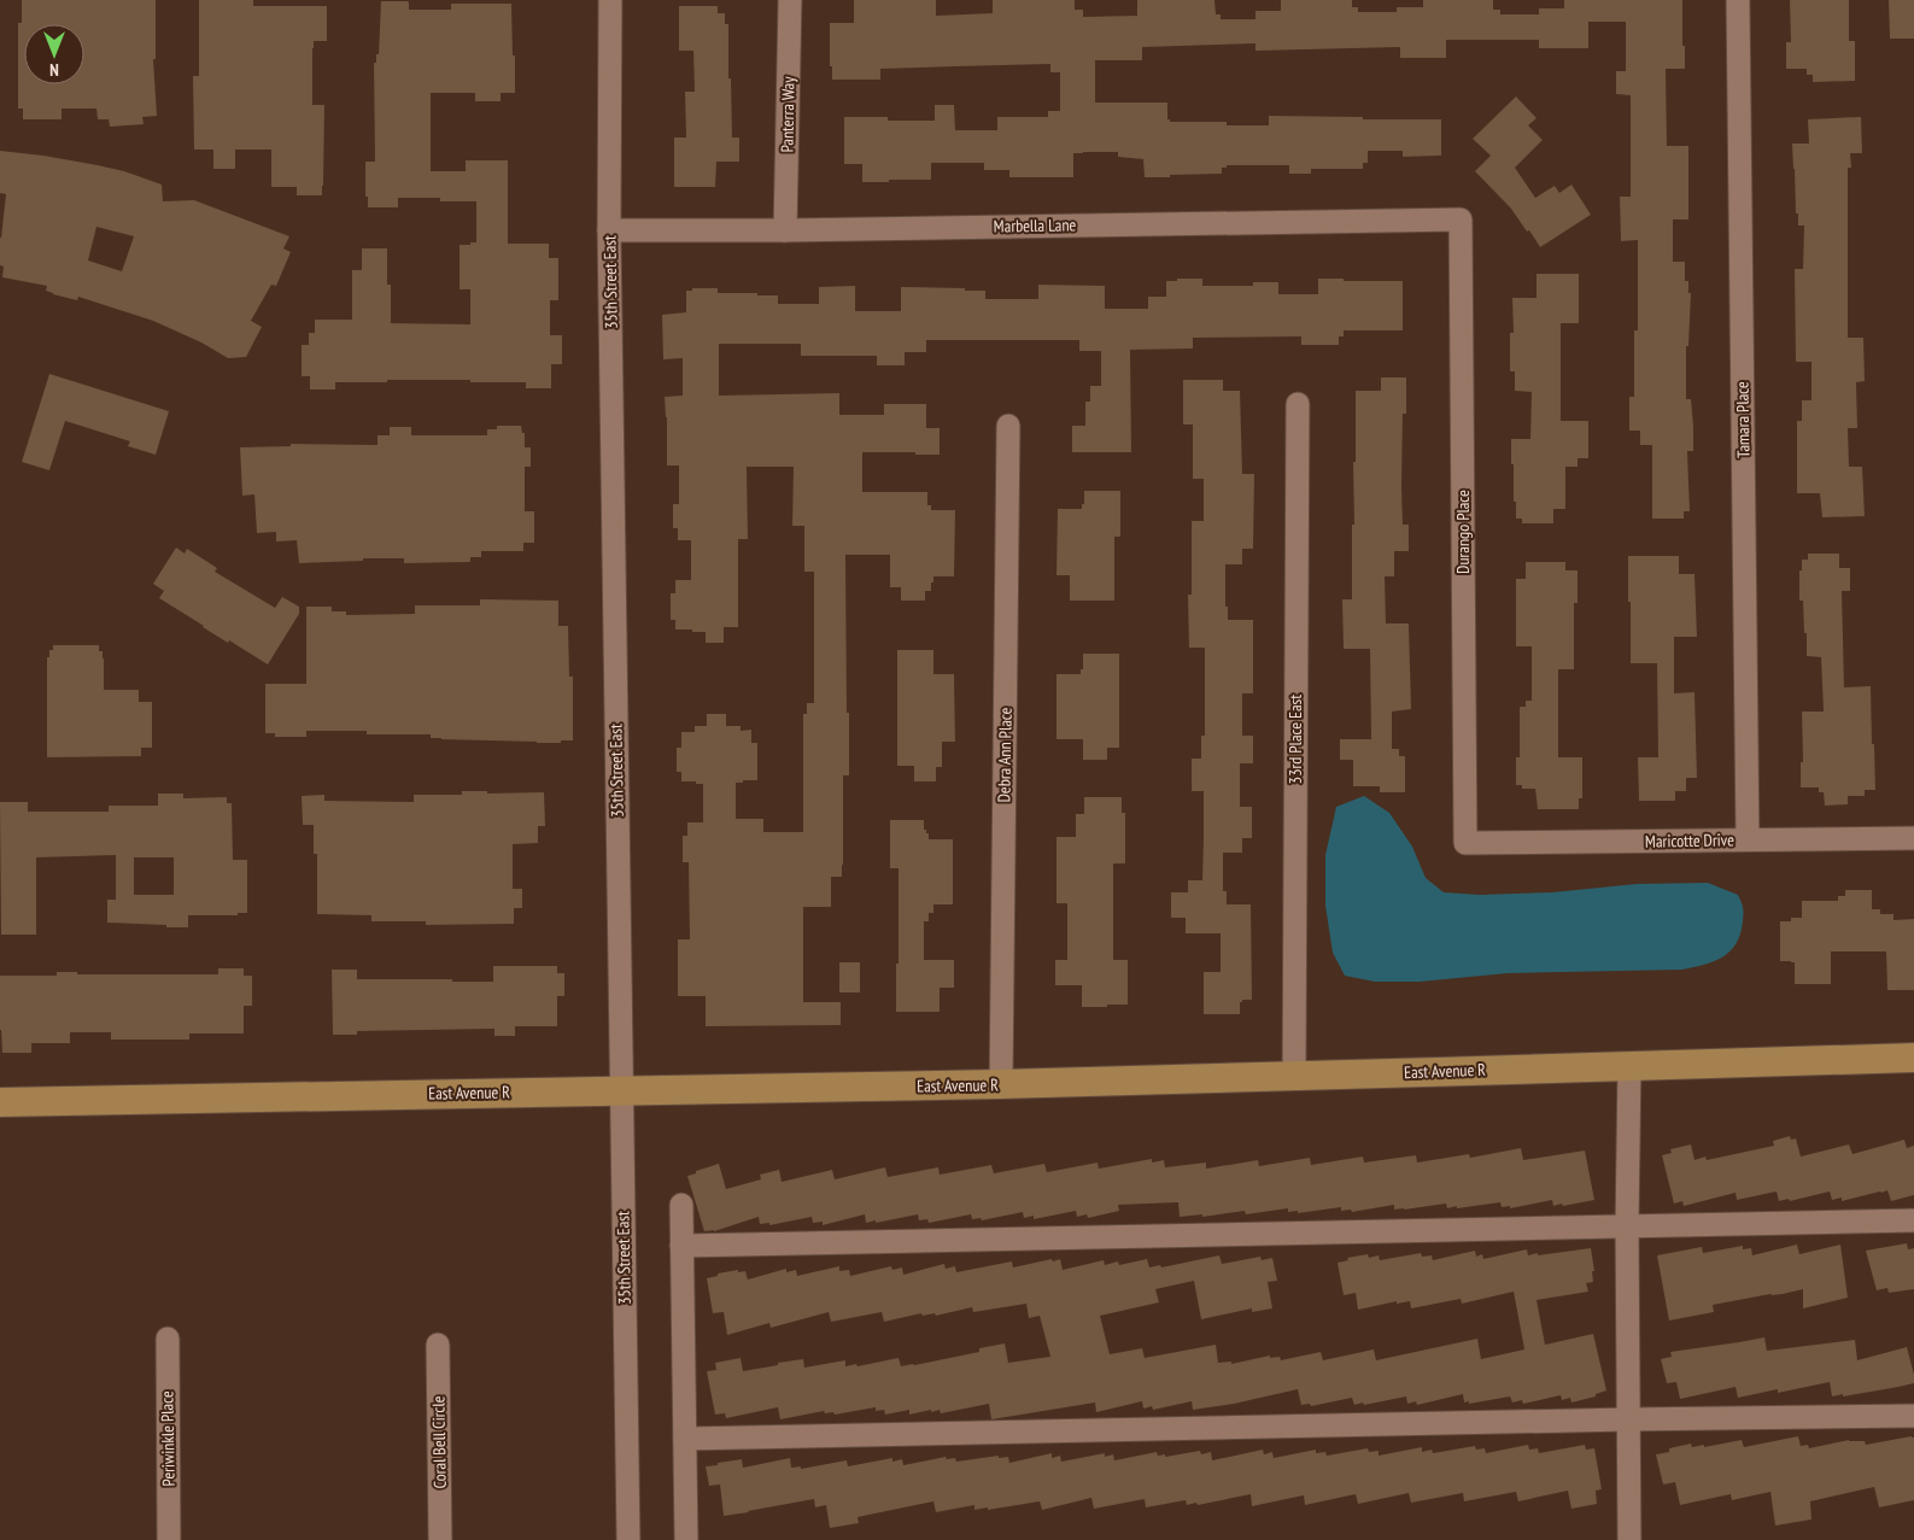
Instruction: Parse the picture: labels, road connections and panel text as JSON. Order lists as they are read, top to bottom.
{
  "streets": {
    "main road": ["East Avenue R"],
    "street": [
      "Panterra Way",
      "Marbella Lane",
      "35th Street East",
      "Tamara Place",
      "Durango Place",
      "33rd Place East",
      "Debra Ann Place",
      "Maricotte Drive",
      "Periwinkle Place",
      "Coral Bell Circle"
    ]
  },
  "crossings": [
    ["Panterra Way", "Marbella Lane"],
    ["Marbella Lane", "35th Street East"],
    ["Marbella Lane", "Durango Place"],
    ["35th Street East", "East Avenue R"],
    ["Tamara Place", "Maricotte Drive"],
    ["Durango Place", "Maricotte Drive"],
    ["33rd Place East", "East Avenue R"],
    ["Debra Ann Place", "East Avenue R"]
  ],
  "north": "bottom"
}
